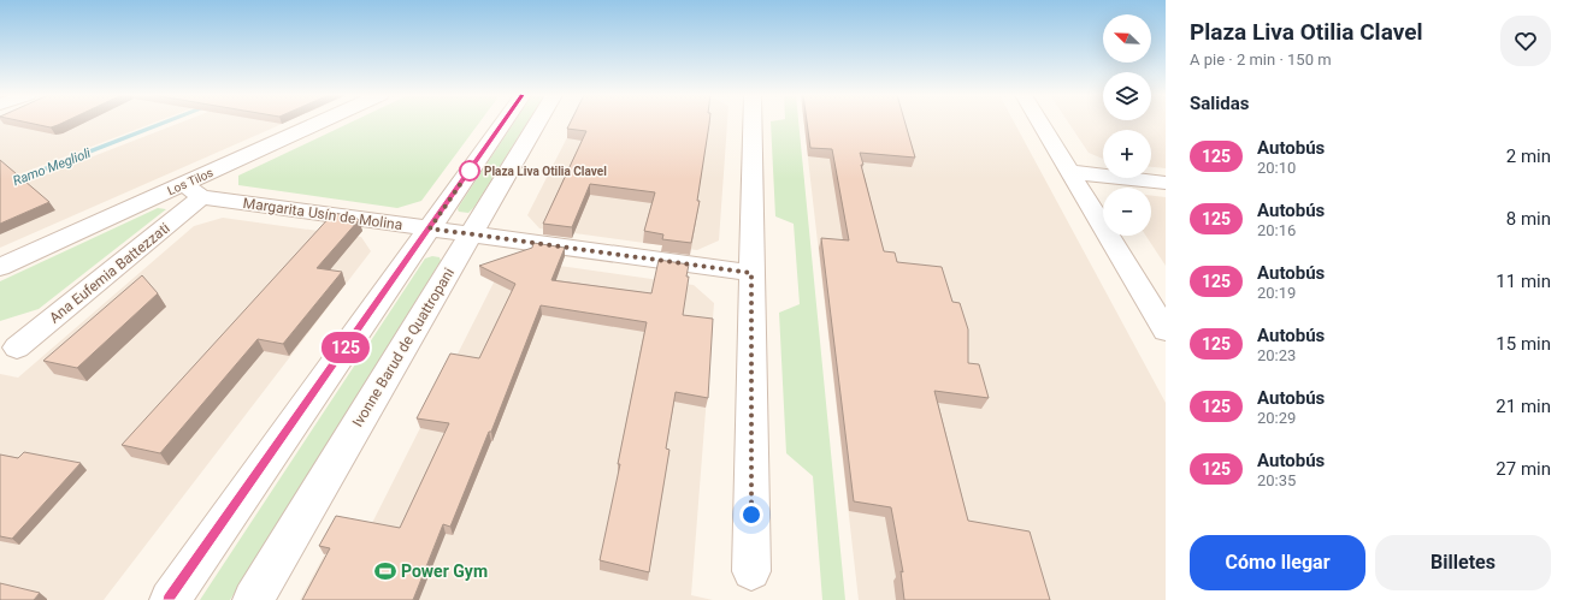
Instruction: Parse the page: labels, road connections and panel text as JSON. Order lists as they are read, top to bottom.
{
  "streets": {
    "street": [
      "Los Tilos",
      "Margarita Usín de Molina",
      "Ana Eufemia Battezzati",
      "Ivonne Barud de Quattropani"
    ]
  },
  "crossings": [
    ["Los Tilos", "Margarita Usín de Molina"],
    ["Los Tilos", "Ana Eufemia Battezzati"],
    ["Margarita Usín de Molina", "Ana Eufemia Battezzati"],
    ["Margarita Usín de Molina", "Ivonne Barud de Quattropani"]
  ],
  "water": ["Ramo Meglioli"],
  "places": {
    "other": ["Plaza Liva Otilia Clavel"],
    "sports": ["Power Gym"]
  },
  "lines": ["bus line 125"],
  "north": "top left",
  "page": {
    "on_map": "125",
    "heading": [
      ["Plaza Liva Otilia Clavel", "A pie · 2 min · 150 m"],
      "Salidas"
    ],
    "map_buttons": ["+", "−"],
    "list": [
      {
        "mark": "125",
        "name": "Autobús",
        "note": "20:10",
        "value": "2 min"
      },
      {
        "mark": "125",
        "name": "Autobús",
        "note": "20:16",
        "value": "8 min"
      },
      {
        "mark": "125",
        "name": "Autobús",
        "note": "20:19",
        "value": "11 min"
      },
      {
        "mark": "125",
        "name": "Autobús",
        "note": "20:23",
        "value": "15 min"
      },
      {
        "mark": "125",
        "name": "Autobús",
        "note": "20:29",
        "value": "21 min"
      },
      {
        "mark": "125",
        "name": "Autobús",
        "note": "20:35",
        "value": "27 min"
      }
    ],
    "buttons": ["Cómo llegar", "Billetes"]
  }
}
